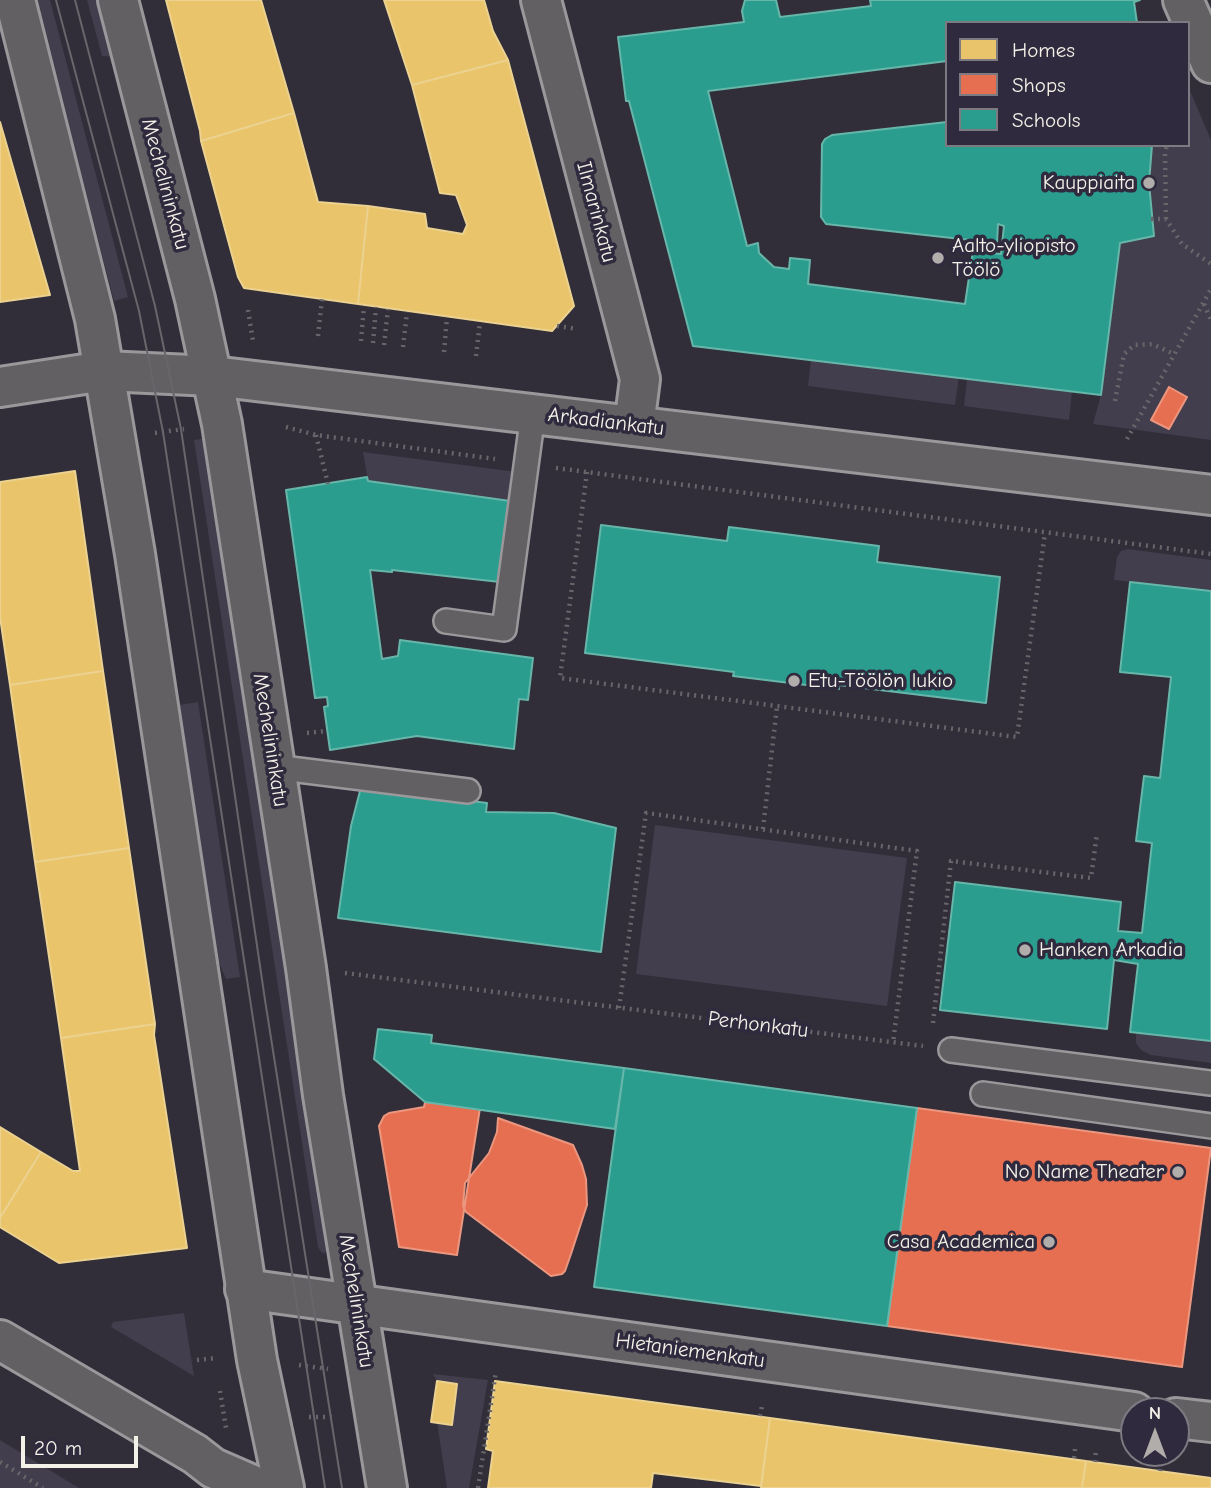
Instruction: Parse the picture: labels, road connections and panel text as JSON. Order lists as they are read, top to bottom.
{
  "streets": {
    "main road": [
      "Mechelininkatu",
      "Ilmarinkatu",
      "Arkadiankatu",
      "Hietaniemenkatu"
    ],
    "path": ["Perhonkatu"]
  },
  "crossings": [
    ["Mechelininkatu", "Arkadiankatu"],
    ["Mechelininkatu", "Perhonkatu"],
    ["Mechelininkatu", "Hietaniemenkatu"],
    ["Ilmarinkatu", "Arkadiankatu"]
  ],
  "places": [
    "Kauppiaita",
    "Aalto-yliopisto Töölö",
    "Etu-Töölön lukio",
    "Hanken Arkadia",
    "No Name Theater",
    "Casa Academica"
  ],
  "legend": ["Homes", "Shops", "Schools"],
  "scale_bar": "20 m",
  "north": "top"
}
